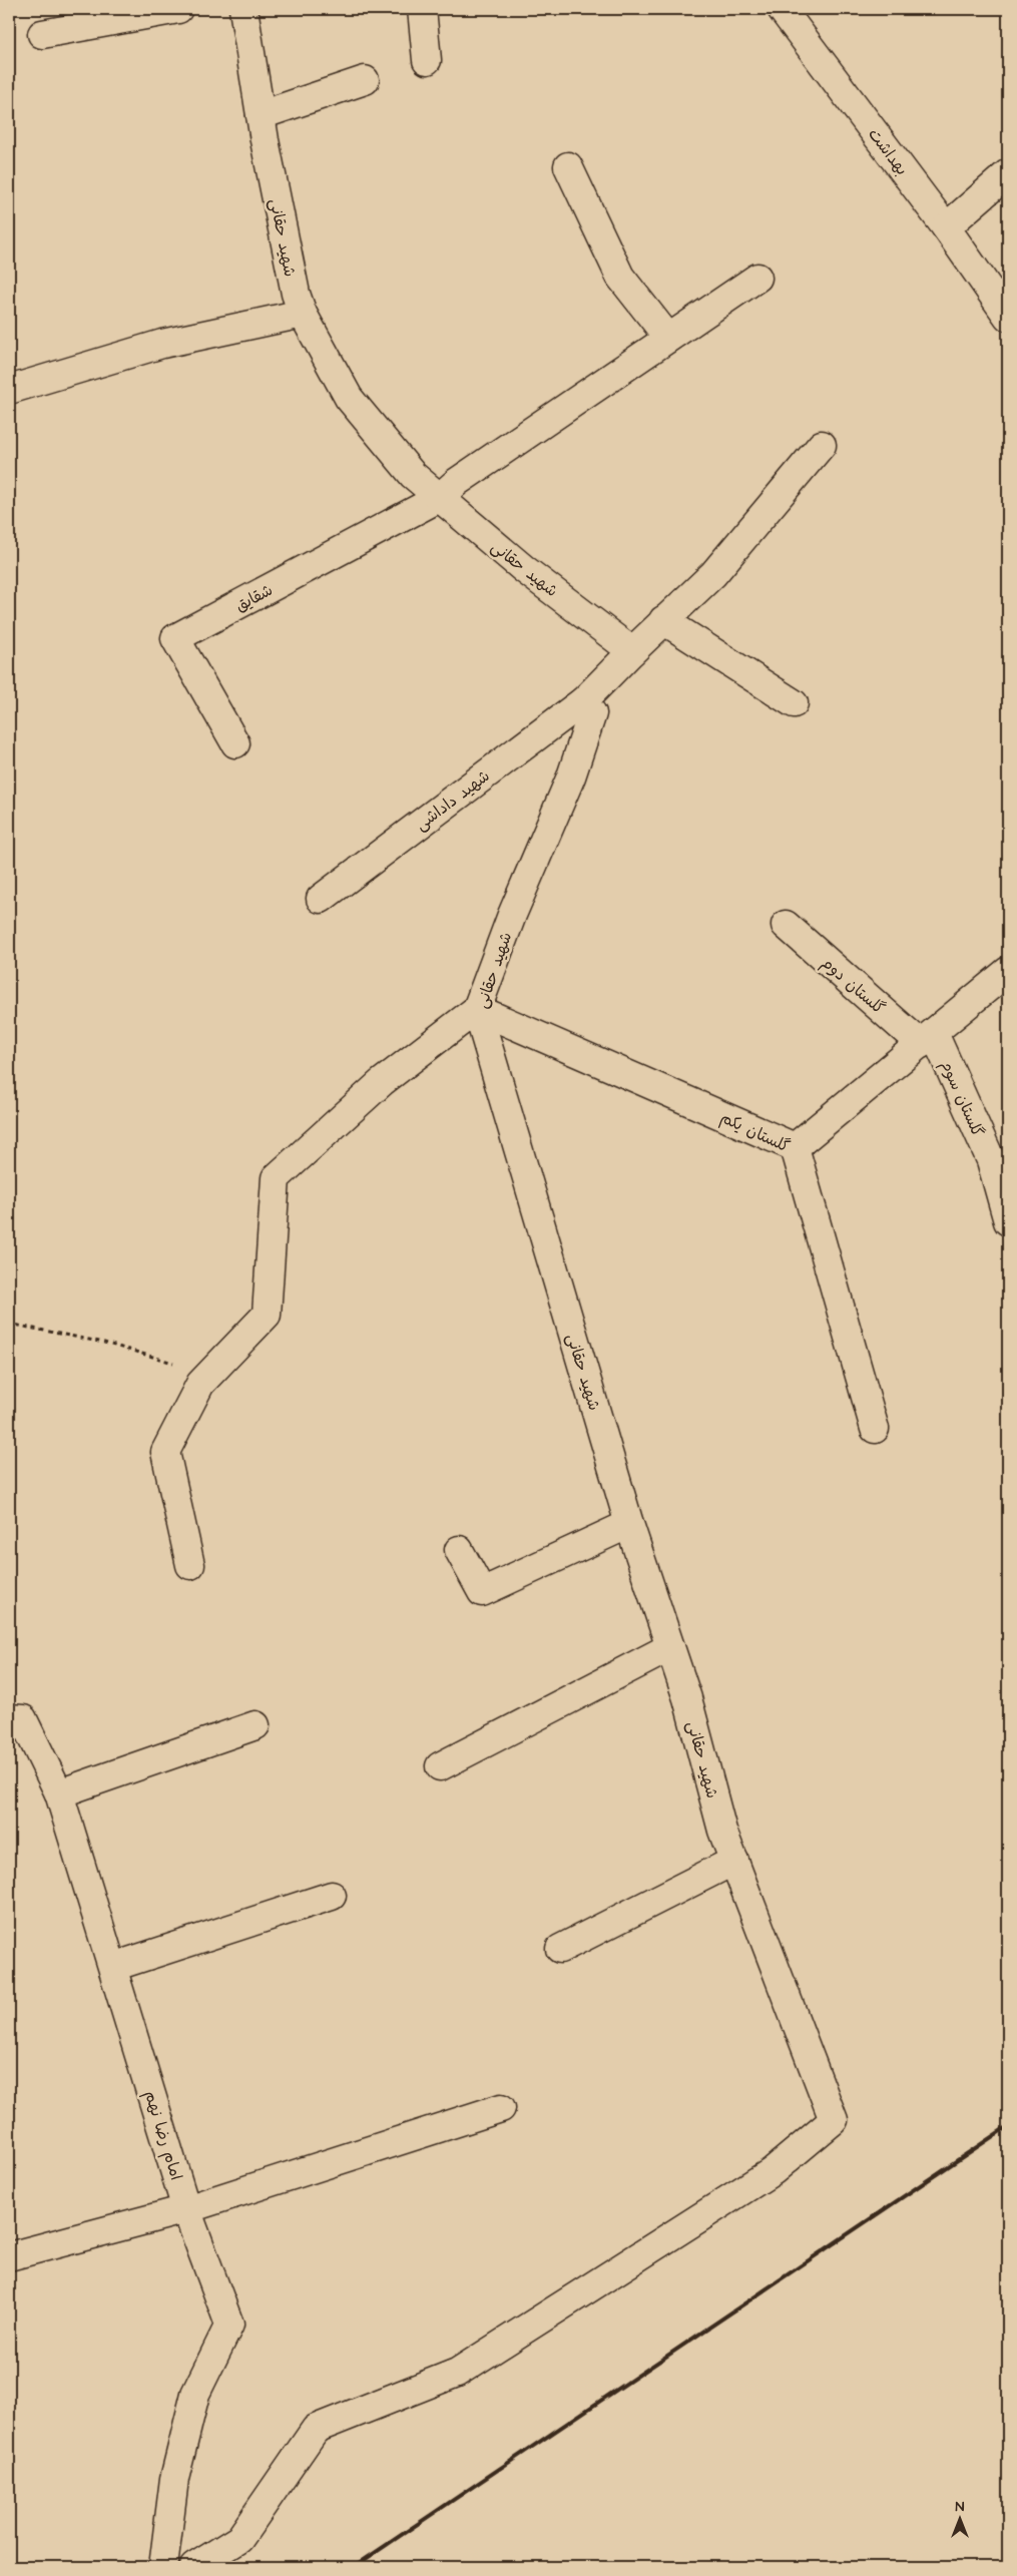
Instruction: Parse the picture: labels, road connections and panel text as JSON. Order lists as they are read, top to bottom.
{
  "streets": {
    "street": [
      "بهداشت",
      "شهید حقانی",
      "شقایق",
      "شهید داداشی",
      "گلستان دوم",
      "گلستان سوم",
      "گلستان یکم",
      "امام رضا نهم"
    ]
  },
  "crossings": [
    ["شهید حقانی", "شقایق"],
    ["شهید حقانی", "شهید داداشی"],
    ["شهید حقانی", "گلستان یکم"],
    ["گلستان دوم", "گلستان سوم"]
  ],
  "north": "top"
}
